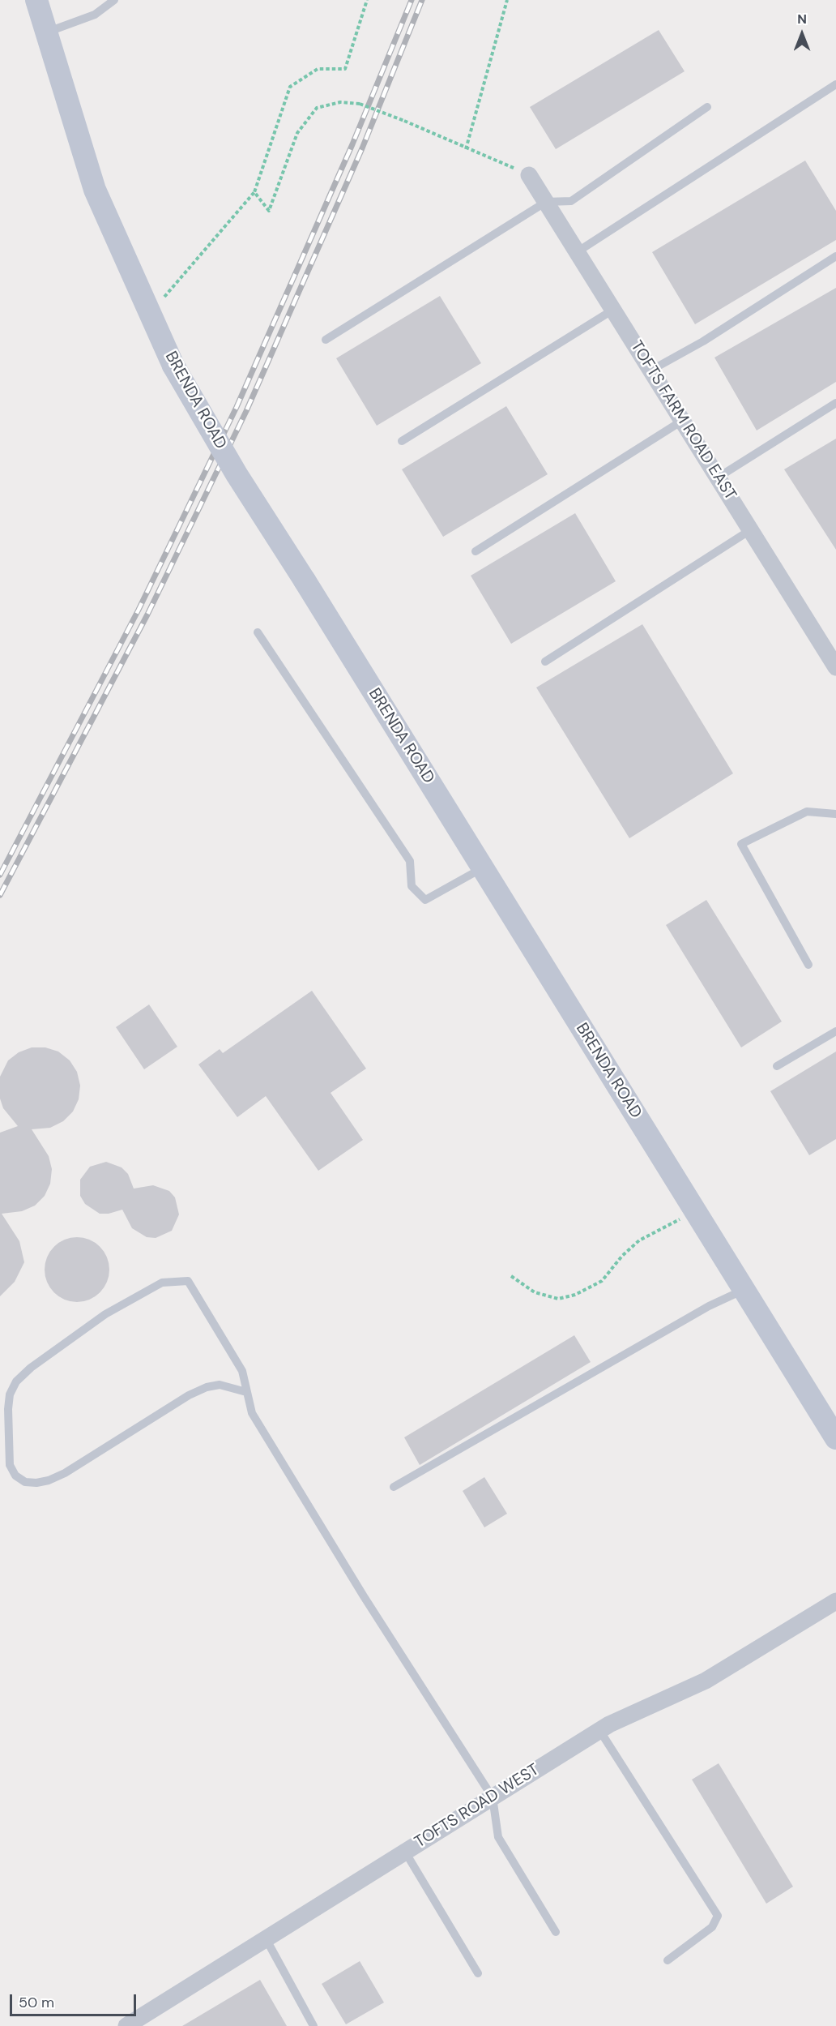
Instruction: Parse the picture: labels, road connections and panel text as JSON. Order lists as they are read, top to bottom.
{
  "streets": {
    "main road": ["BRENDA ROAD"],
    "street": ["TOFTS FARM ROAD EAST", "TOFTS ROAD WEST"]
  },
  "scale_bar": "50 m",
  "north": "top"
}
